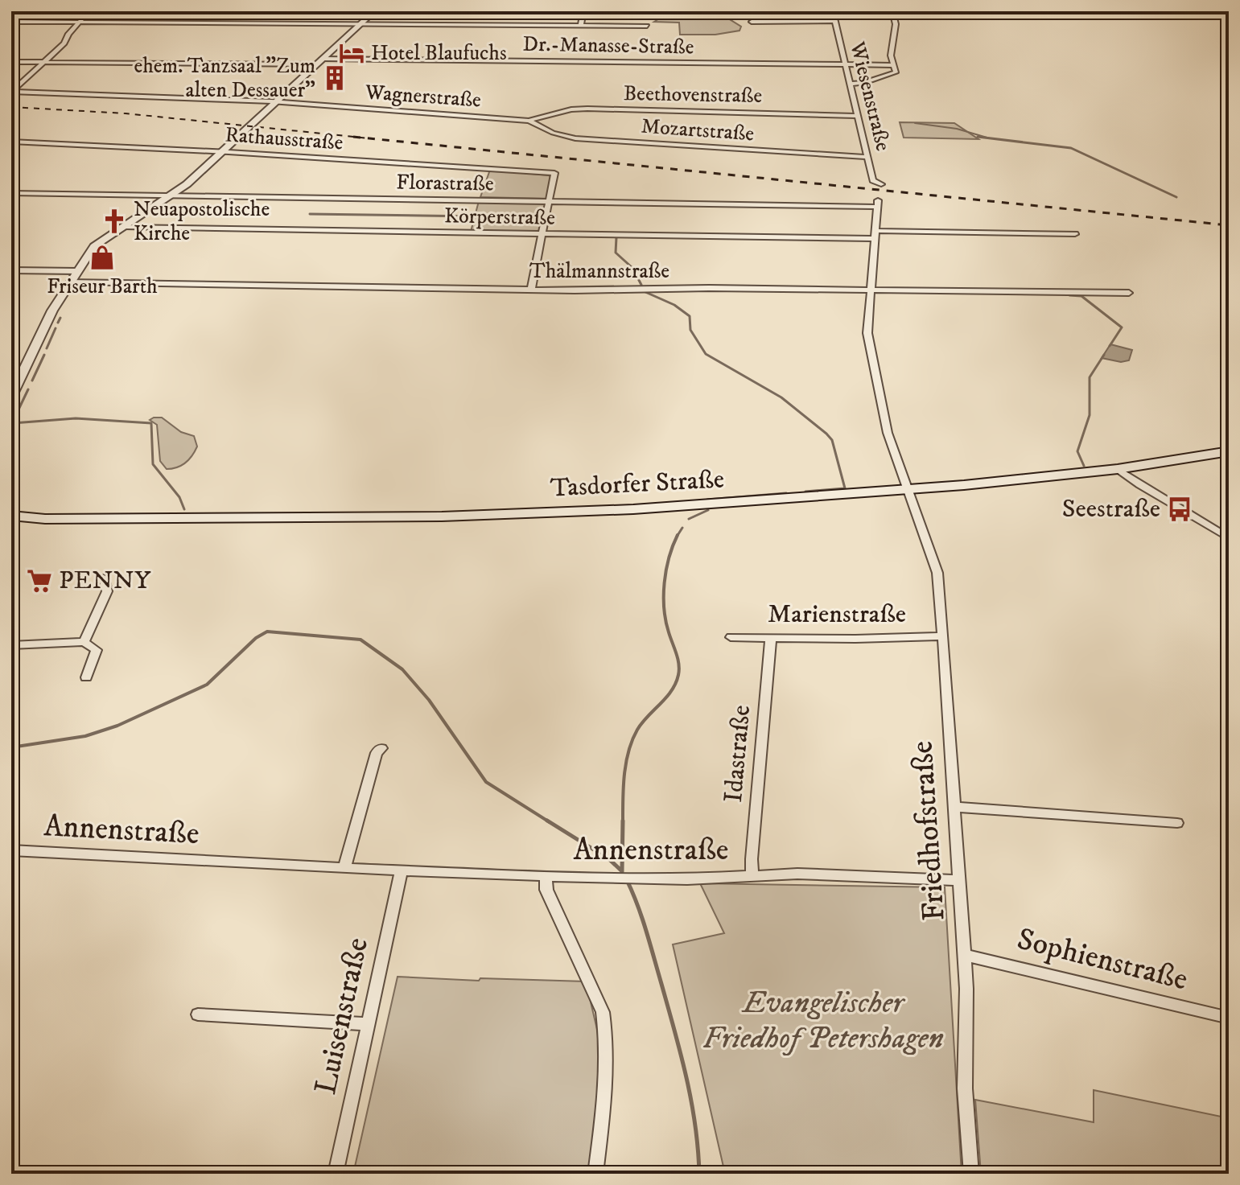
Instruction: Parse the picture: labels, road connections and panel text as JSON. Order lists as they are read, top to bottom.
{
  "streets": {
    "main road": ["Tasdorfer Straße"],
    "street": [
      "Dr.-Manasse-Straße",
      "Beethovenstraße",
      "Wagnerstraße",
      "Wiesenstraße",
      "Mozartstraße",
      "Rathausstraße",
      "Florastraße",
      "Körperstraße",
      "Thälmannstraße",
      "Marienstraße",
      "Idastraße",
      "Annenstraße",
      "Friedhofstraße",
      "Sophienstraße",
      "Luisenstraße"
    ]
  },
  "crossings": [
    ["Dr.-Manasse-Straße", "Wiesenstraße"],
    ["Beethovenstraße", "Wagnerstraße"],
    ["Beethovenstraße", "Wiesenstraße"],
    ["Beethovenstraße", "Mozartstraße"],
    ["Wagnerstraße", "Mozartstraße"],
    ["Wiesenstraße", "Mozartstraße"],
    ["Rathausstraße", "Florastraße"],
    ["Florastraße", "Friedhofstraße"],
    ["Körperstraße", "Friedhofstraße"],
    ["Thälmannstraße", "Friedhofstraße"],
    ["Tasdorfer Straße", "Friedhofstraße"],
    ["Marienstraße", "Idastraße"],
    ["Marienstraße", "Friedhofstraße"],
    ["Idastraße", "Annenstraße"],
    ["Annenstraße", "Friedhofstraße"],
    ["Annenstraße", "Luisenstraße"],
    ["Friedhofstraße", "Sophienstraße"]
  ],
  "parks": ["Evangelischer Friedhof Petershagen"],
  "places": {
    "hotel": ["Hotel Blaufuchs"],
    "building": ["ehem. Tanzsaal \"Zum alten Dessauer\""],
    "church": ["Neuapostolische Kirche"],
    "shop": ["Friseur Barth"],
    "bus stop": ["Seestraße"],
    "supermarket": ["PENNY"]
  }
}
